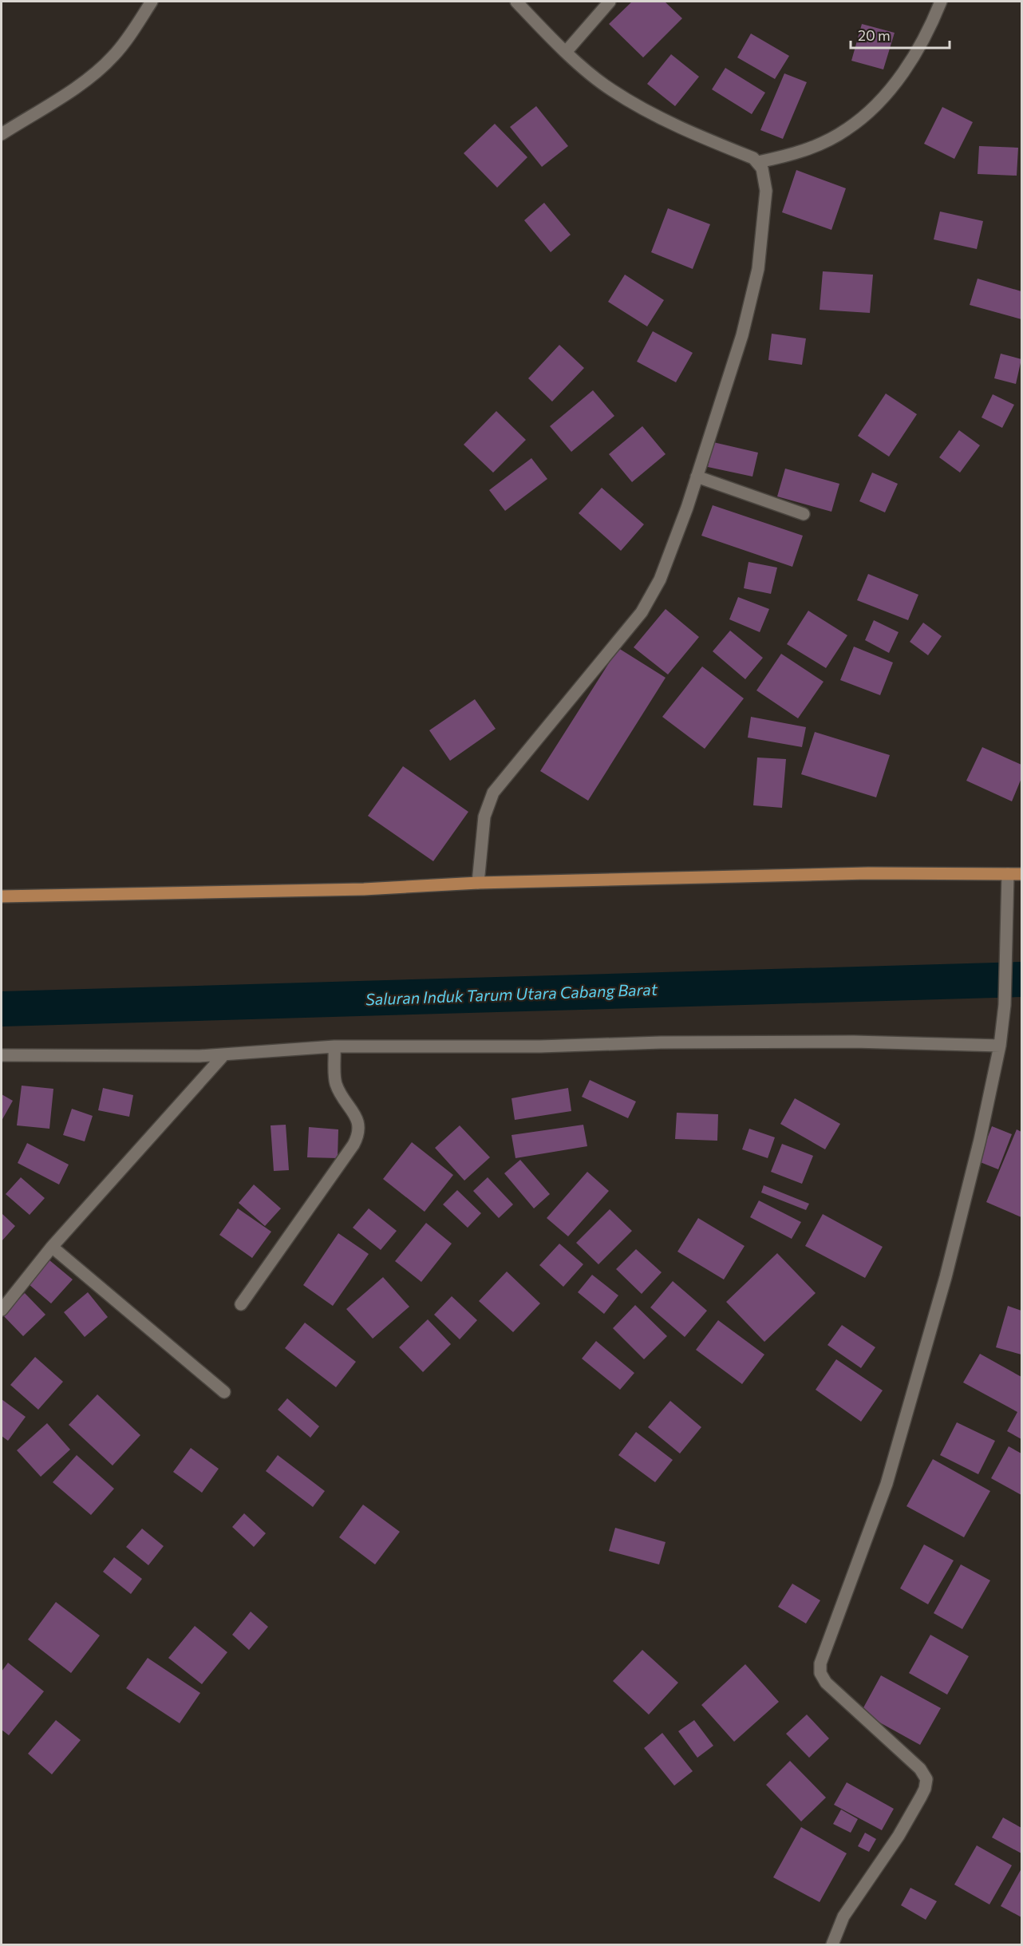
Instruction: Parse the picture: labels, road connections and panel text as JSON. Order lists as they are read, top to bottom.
{
  "water": ["Saluran Induk Tarum Utara Cabang Barat"],
  "scale_bar": "20 m"
}
